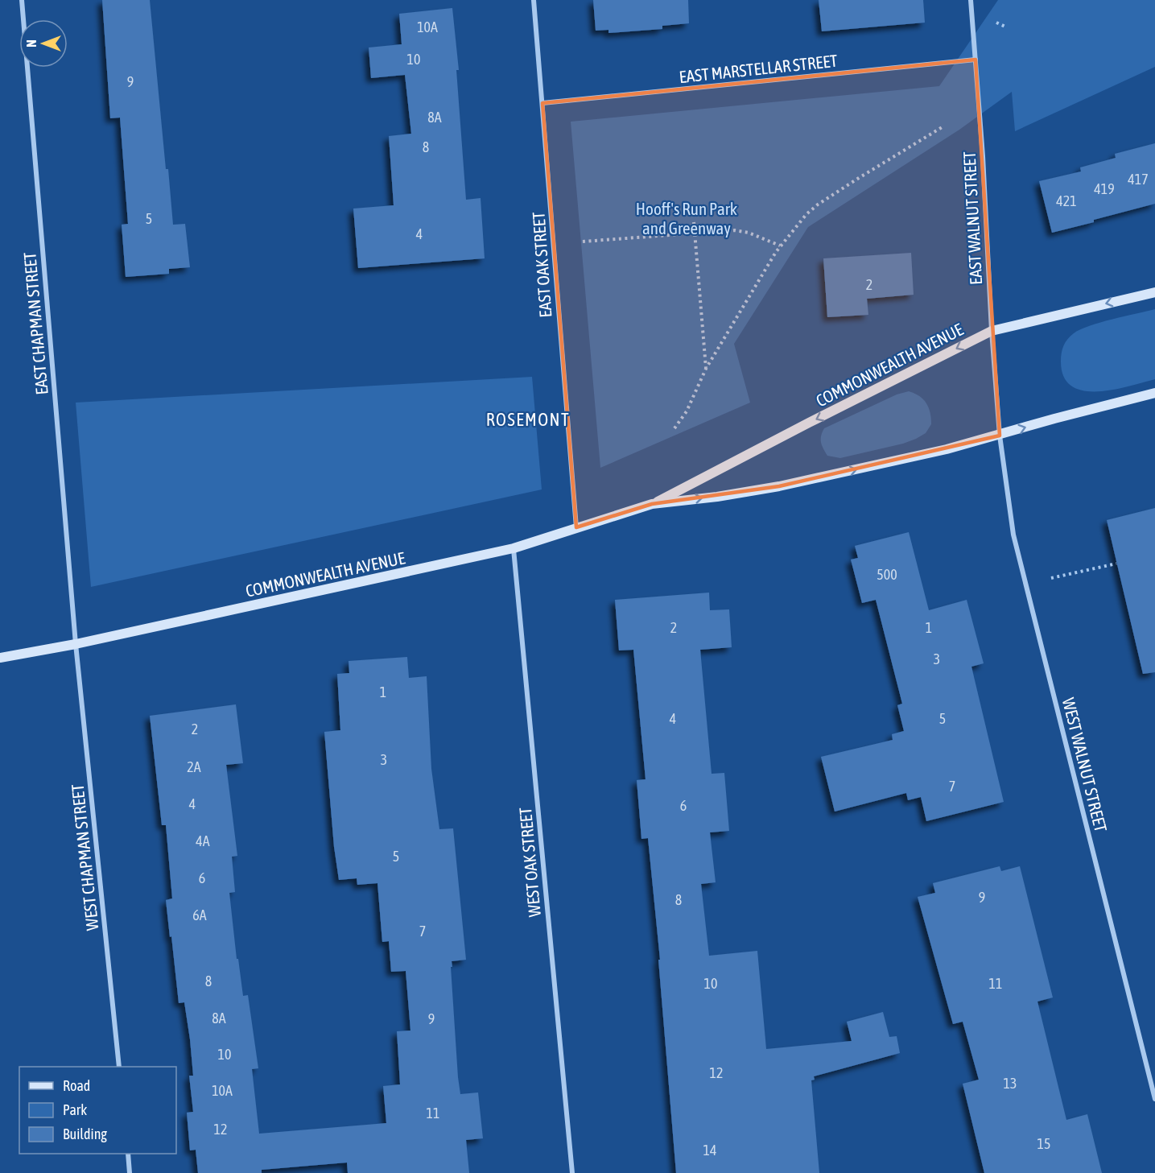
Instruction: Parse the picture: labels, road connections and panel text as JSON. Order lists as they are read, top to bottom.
{
  "streets": {
    "street": [
      "EAST MARSTELLAR STREET",
      "EAST WALNUT STREET",
      "EAST OAK STREET",
      "EAST CHAPMAN STREET",
      "COMMONWEALTH AVENUE",
      "WEST WALNUT STREET",
      "WEST CHAPMAN STREET",
      "WEST OAK STREET"
    ]
  },
  "crossings": [
    ["EAST MARSTELLAR STREET", "EAST WALNUT STREET"],
    ["EAST MARSTELLAR STREET", "EAST OAK STREET"],
    ["EAST WALNUT STREET", "COMMONWEALTH AVENUE"],
    ["EAST WALNUT STREET", "WEST WALNUT STREET"],
    ["EAST OAK STREET", "COMMONWEALTH AVENUE"],
    ["EAST CHAPMAN STREET", "COMMONWEALTH AVENUE"],
    ["EAST CHAPMAN STREET", "WEST CHAPMAN STREET"],
    ["COMMONWEALTH AVENUE", "WEST WALNUT STREET"],
    ["COMMONWEALTH AVENUE", "WEST CHAPMAN STREET"],
    ["COMMONWEALTH AVENUE", "WEST OAK STREET"]
  ],
  "districts": ["ROSEMONT"],
  "parks": ["Hooff's Run Park and Greenway"],
  "house_numbers": [
    "10A",
    "10",
    "9",
    "8A",
    "8",
    "417",
    "419",
    "421",
    "5",
    "4",
    "2",
    "500",
    "2",
    "1",
    "3",
    "1",
    "4",
    "5",
    "2",
    "3",
    "2A",
    "7",
    "4",
    "6",
    "4A",
    "5",
    "6",
    "9",
    "8",
    "6A",
    "7",
    "8",
    "10",
    "11",
    "8A",
    "9",
    "10",
    "12",
    "13",
    "10A",
    "11",
    "12",
    "15",
    "14"
  ],
  "legend": ["Road", "Park", "Building"],
  "north": "left"
}
